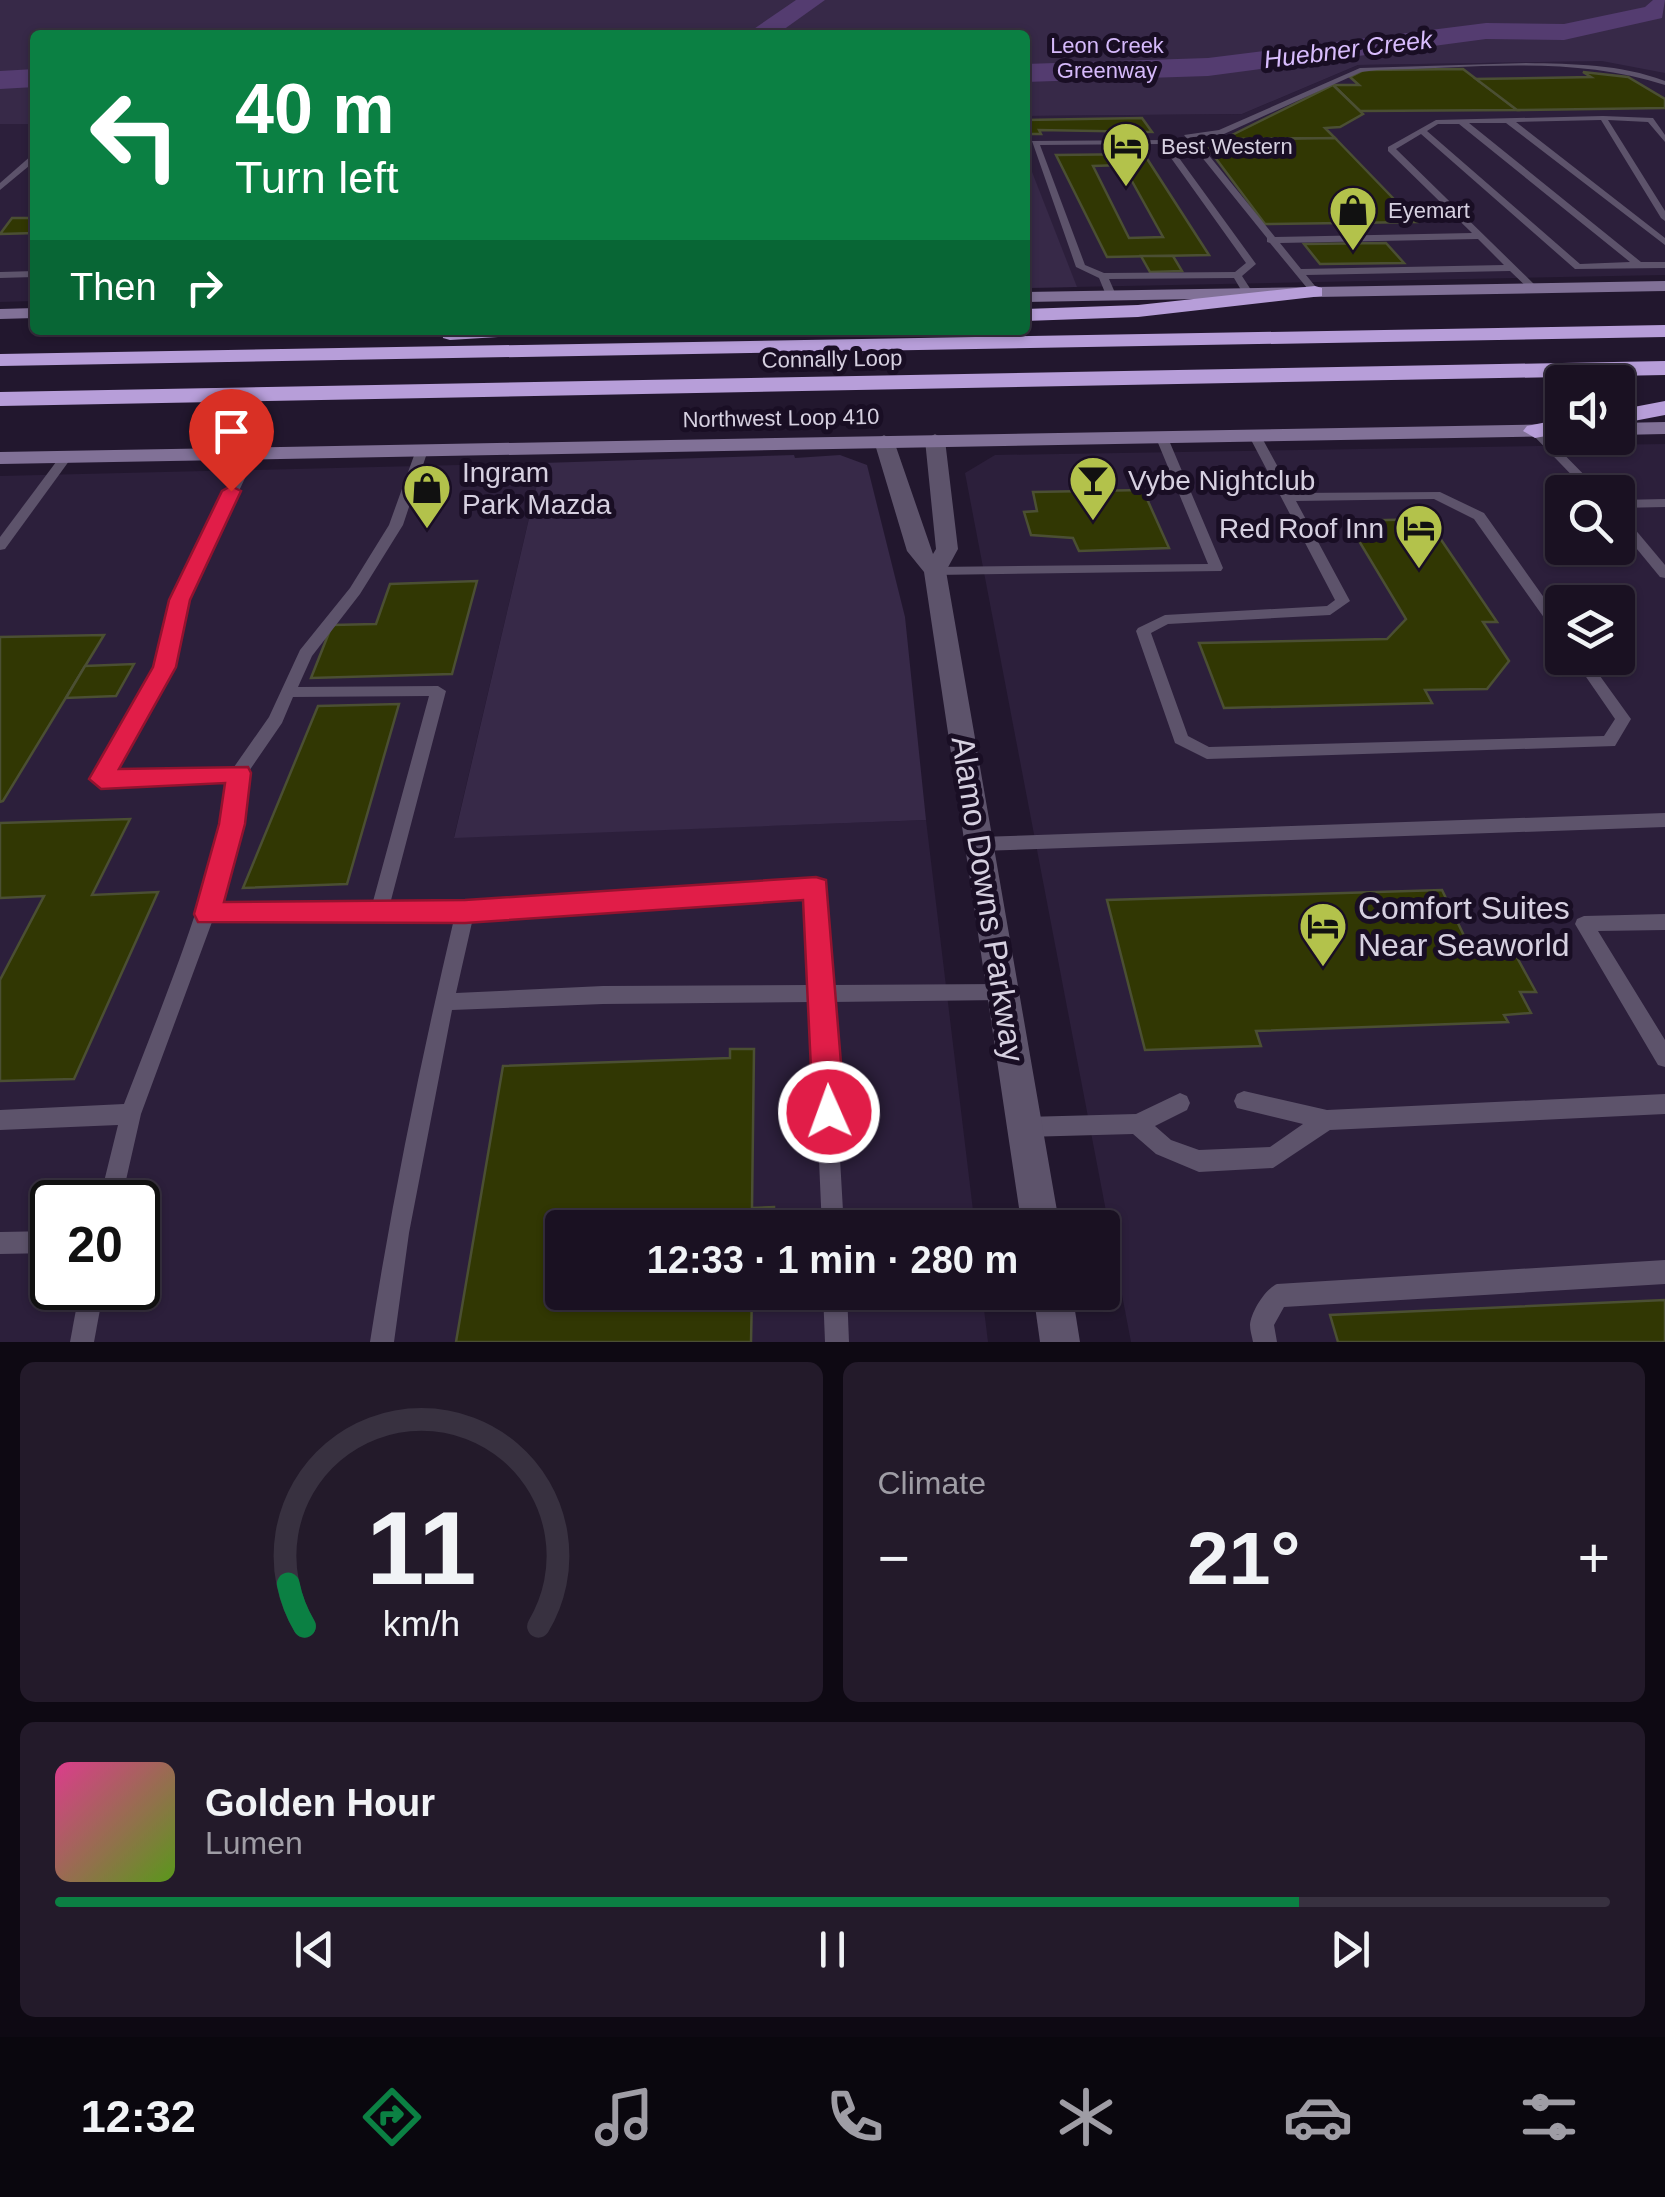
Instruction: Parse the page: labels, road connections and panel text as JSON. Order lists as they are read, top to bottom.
{
  "streets": {
    "highway": ["Connally Loop"],
    "main road": ["Northwest Loop 410"],
    "street": ["Alamo Downs Parkway"]
  },
  "crossings": [
    ["Northwest Loop 410", "Alamo Downs Parkway"]
  ],
  "water": ["Huebner Creek"],
  "parks": ["Leon Creek Greenway"],
  "places": {
    "hotel": ["Best Western", "Red Roof Inn", "Comfort Suites Near Seaworld"],
    "shop": ["Eyemart", "Ingram Park Mazda"],
    "bar": ["Vybe Nightclub"]
  },
  "page": {
    "turn": ["40 m", "Turn left"],
    "then": "Then",
    "limit": "20",
    "trip": "12:33 · 1 min · 280 m",
    "tile": "Climate",
    "heat": ["−", "21°", "+"],
    "song": ["Golden Hour", "Lumen"],
    "tabs": "12:32",
    "gauge": ["11", "km/h"]
  }
}
